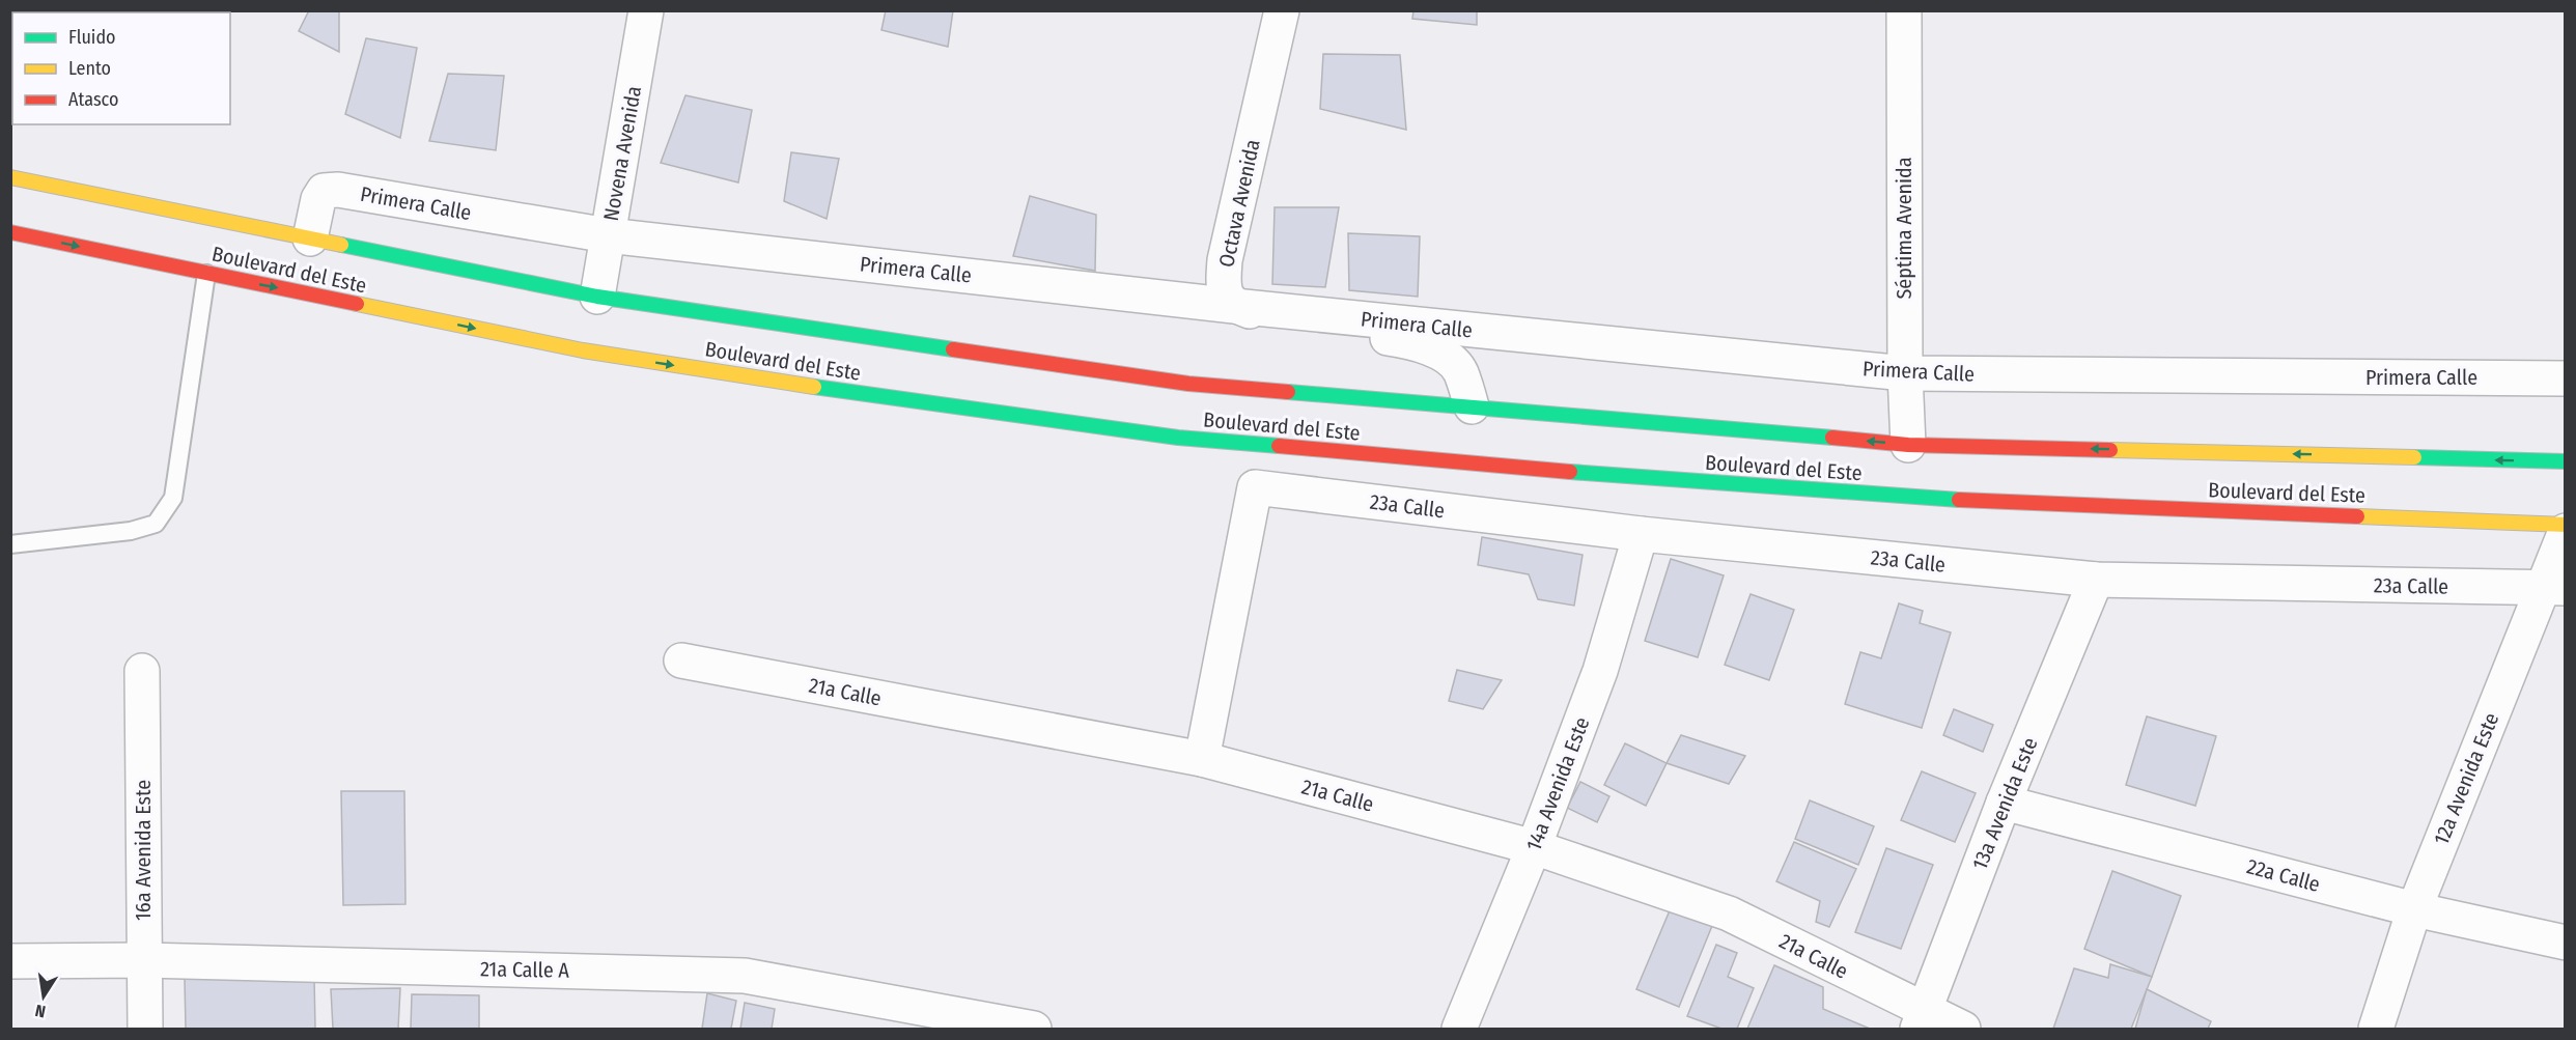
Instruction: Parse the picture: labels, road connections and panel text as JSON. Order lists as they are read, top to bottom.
{
  "streets": {
    "main road": ["Boulevard del Este"],
    "street": [
      "Novena Avenida",
      "Primera Calle",
      "Octava Avenida",
      "Séptima Avenida",
      "23a Calle",
      "21a Calle",
      "12a Avenida Este",
      "14a Avenida Este",
      "13a Avenida Este",
      "16a Avenida Este",
      "22a Calle",
      "21a Calle A"
    ]
  },
  "crossings": [
    ["Novena Avenida", "Primera Calle"],
    ["Primera Calle", "Octava Avenida"],
    ["Primera Calle", "Séptima Avenida"],
    ["23a Calle", "21a Calle"],
    ["23a Calle", "12a Avenida Este"],
    ["23a Calle", "14a Avenida Este"],
    ["23a Calle", "13a Avenida Este"],
    ["21a Calle", "14a Avenida Este"],
    ["21a Calle", "13a Avenida Este"],
    ["12a Avenida Este", "22a Calle"],
    ["13a Avenida Este", "22a Calle"],
    ["16a Avenida Este", "21a Calle A"]
  ],
  "legend": ["Fluido", "Lento", "Atasco"],
  "north": "bottom"
}
